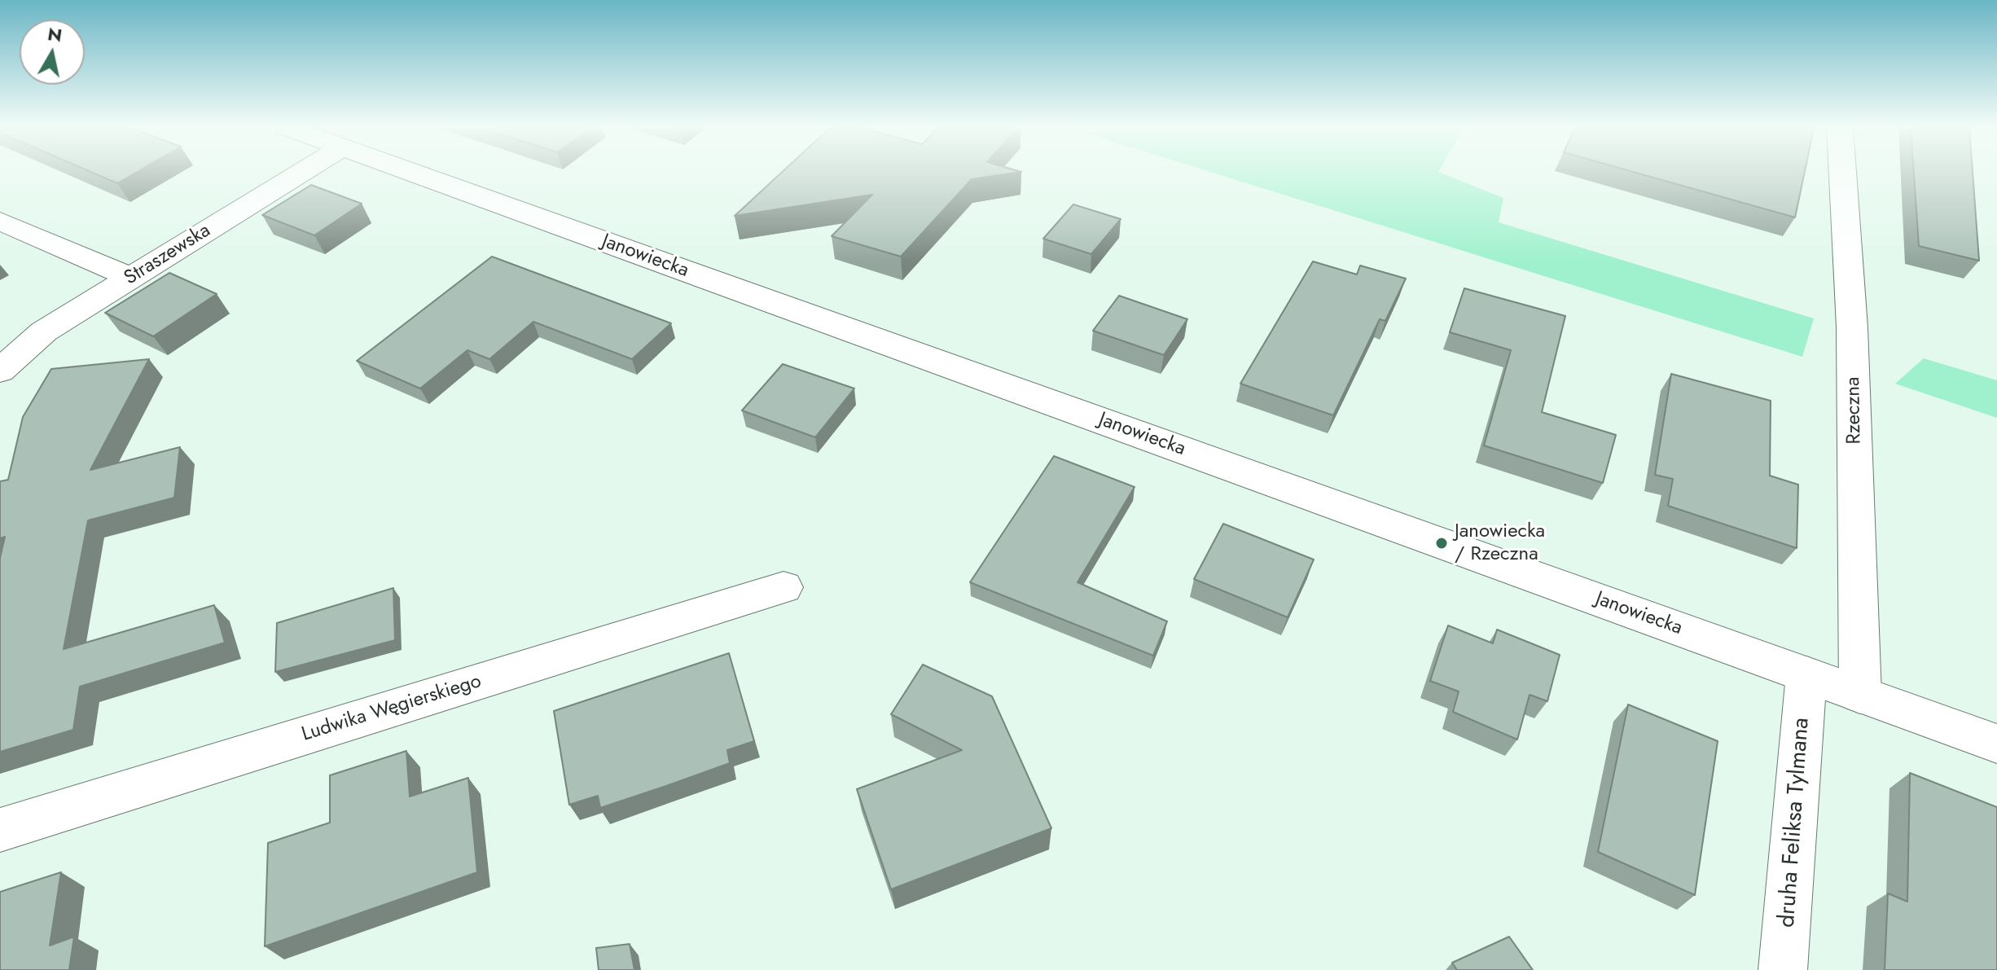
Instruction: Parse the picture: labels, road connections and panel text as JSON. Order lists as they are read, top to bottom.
{
  "streets": {
    "street": [
      "Straszewska",
      "Janowiecka",
      "Rzeczna",
      "Ludwika Węgierskiego",
      "druha Feliksa Tylmana"
    ]
  },
  "crossings": [
    ["Janowiecka", "Rzeczna"],
    ["Janowiecka", "druha Feliksa Tylmana"]
  ],
  "places": ["Janowiecka / Rzeczna"],
  "north": "top"
}
